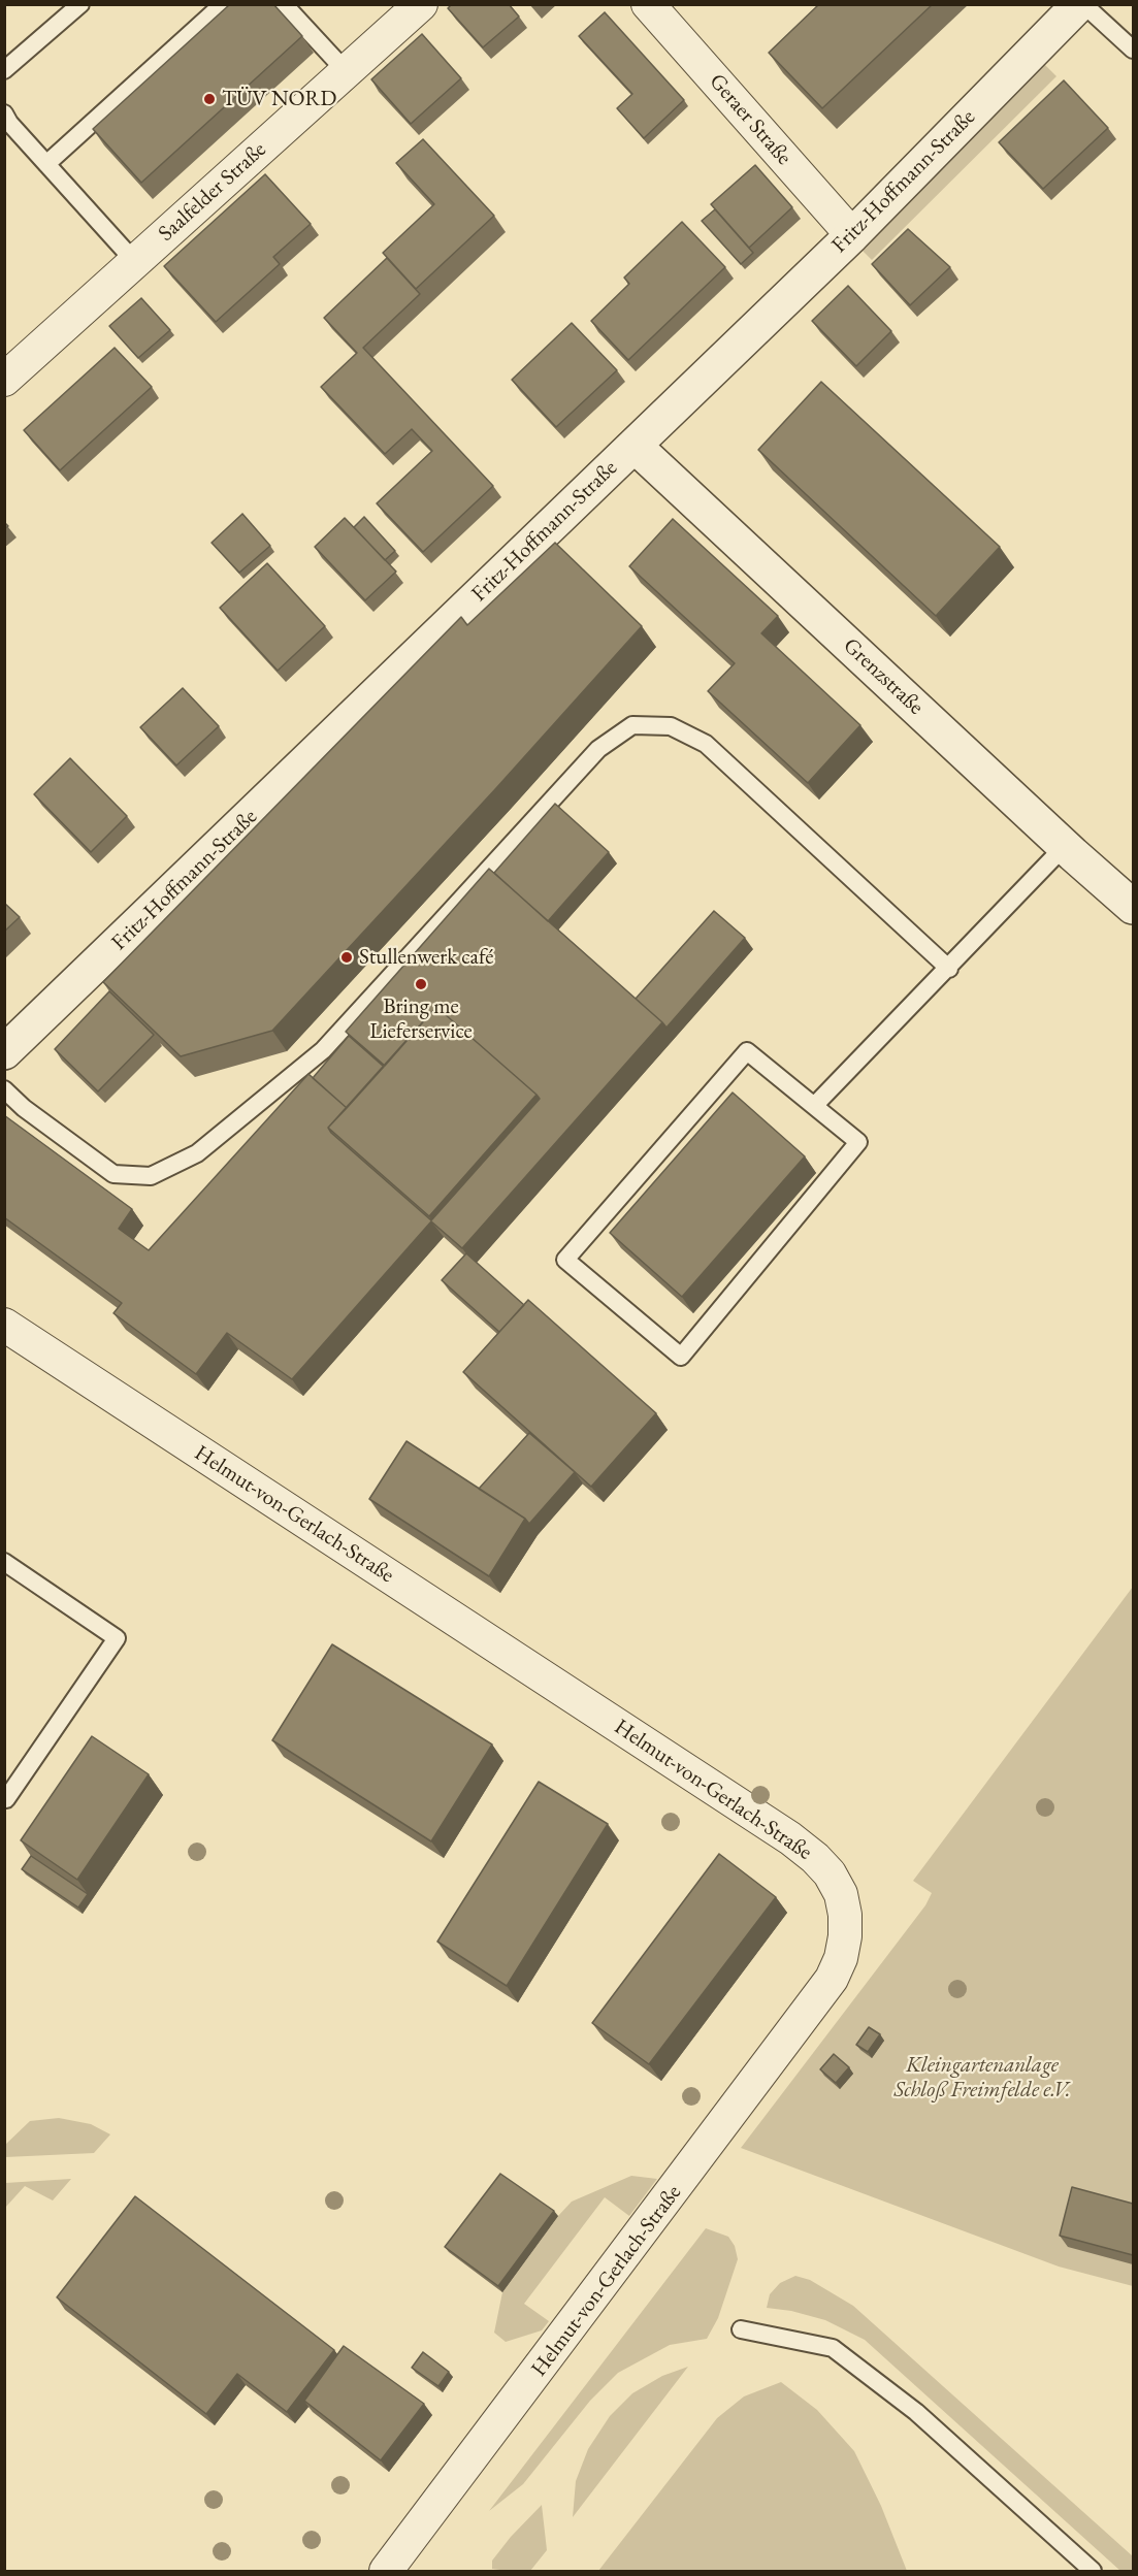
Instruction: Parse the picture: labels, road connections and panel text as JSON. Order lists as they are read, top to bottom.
{
  "streets": {
    "street": [
      "Geraer Straße",
      "Fritz-Hoffmann-Straße",
      "Saalfelder Straße",
      "Grenzstraße",
      "Helmut-von-Gerlach-Straße"
    ]
  },
  "crossings": [
    ["Geraer Straße", "Fritz-Hoffmann-Straße"],
    ["Fritz-Hoffmann-Straße", "Grenzstraße"]
  ],
  "parks": ["Kleingartenanlage Schloß Freimfelde e.V."],
  "places": ["TÜV NORD", "Stullenwerk café", "Bring me Lieferservice"]
}
